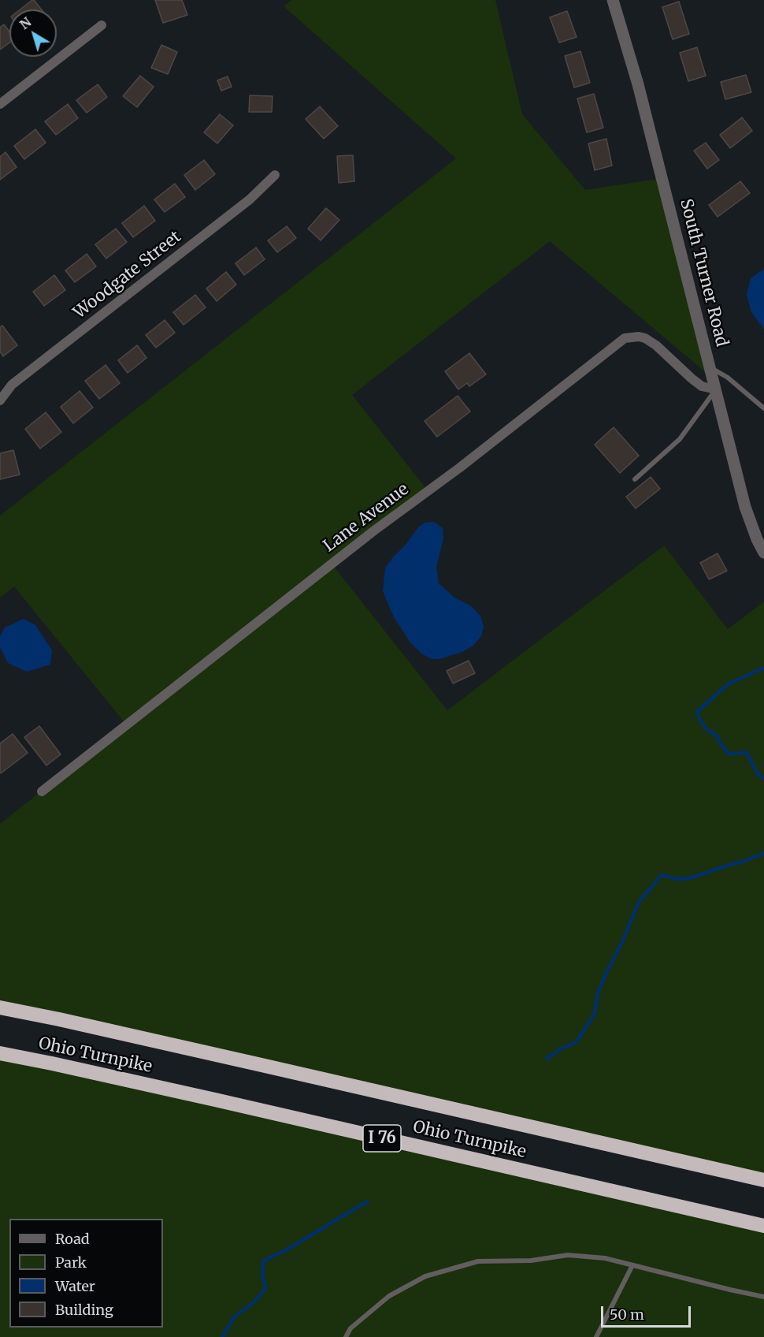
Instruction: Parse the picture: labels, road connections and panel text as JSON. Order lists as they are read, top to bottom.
{
  "streets": {
    "highway": ["Ohio Turnpike", "I 76"],
    "street": ["South Turner Road", "Woodgate Street", "Lane Avenue"]
  },
  "crossings": [
    ["South Turner Road", "Lane Avenue"]
  ],
  "legend": [
    "Road",
    "Park",
    "Water",
    "Building"
  ],
  "scale_bar": "50 m",
  "north": "top left"
}
